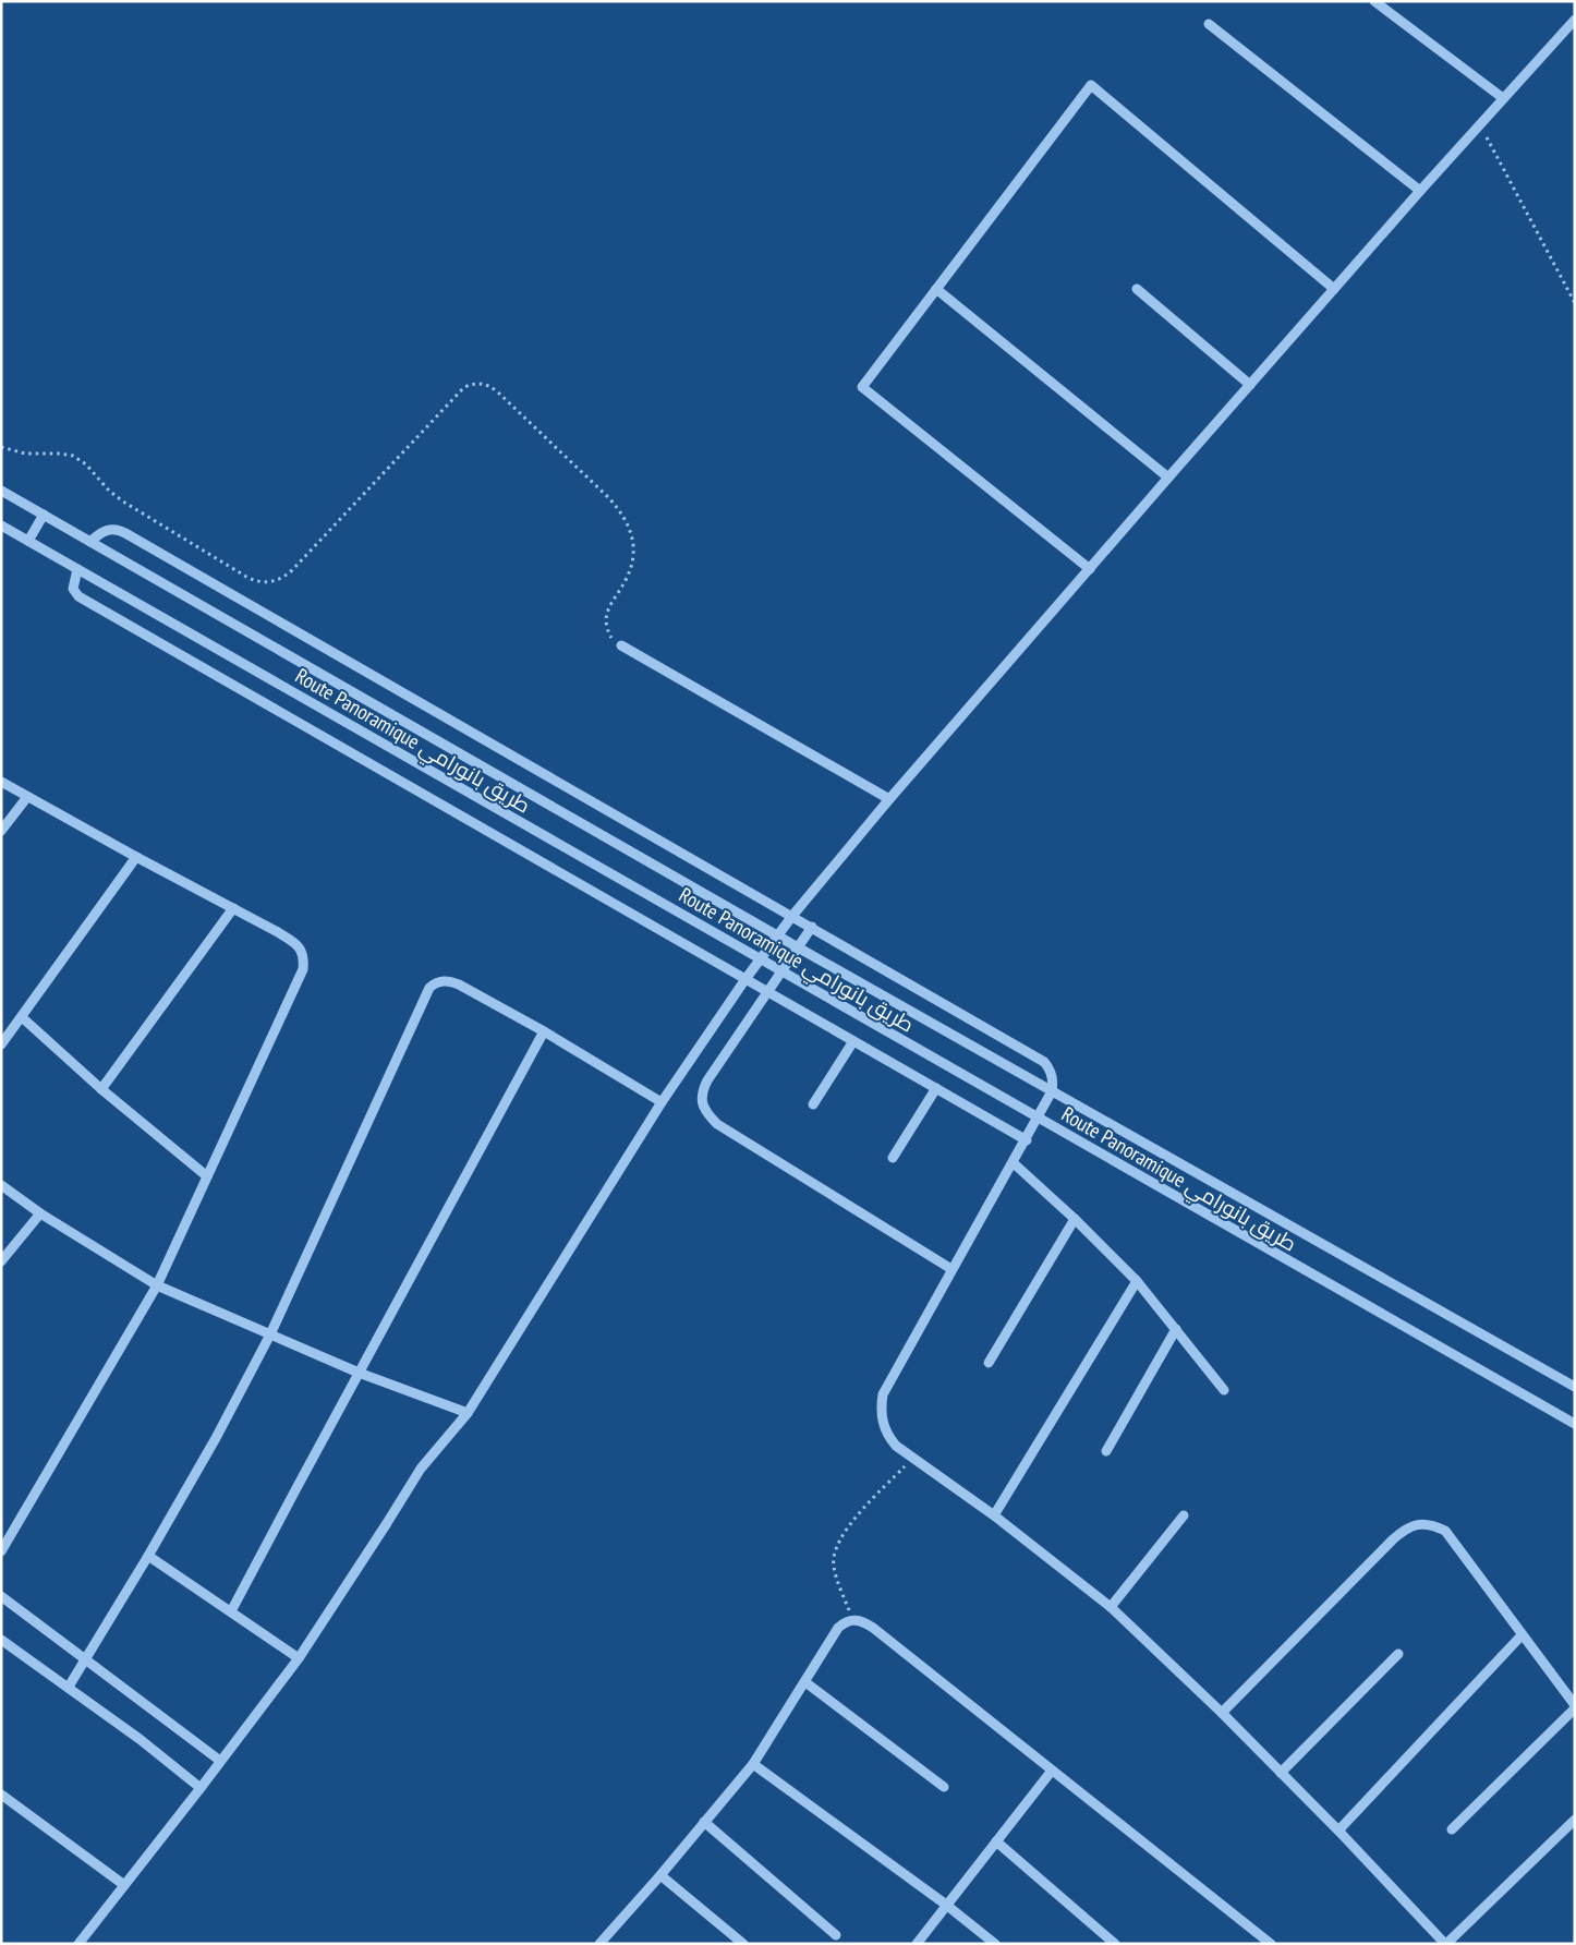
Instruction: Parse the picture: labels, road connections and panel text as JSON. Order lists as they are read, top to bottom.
{
  "streets": {
    "street": ["Route Panoramique طريق بانورامي"]
  }
}
